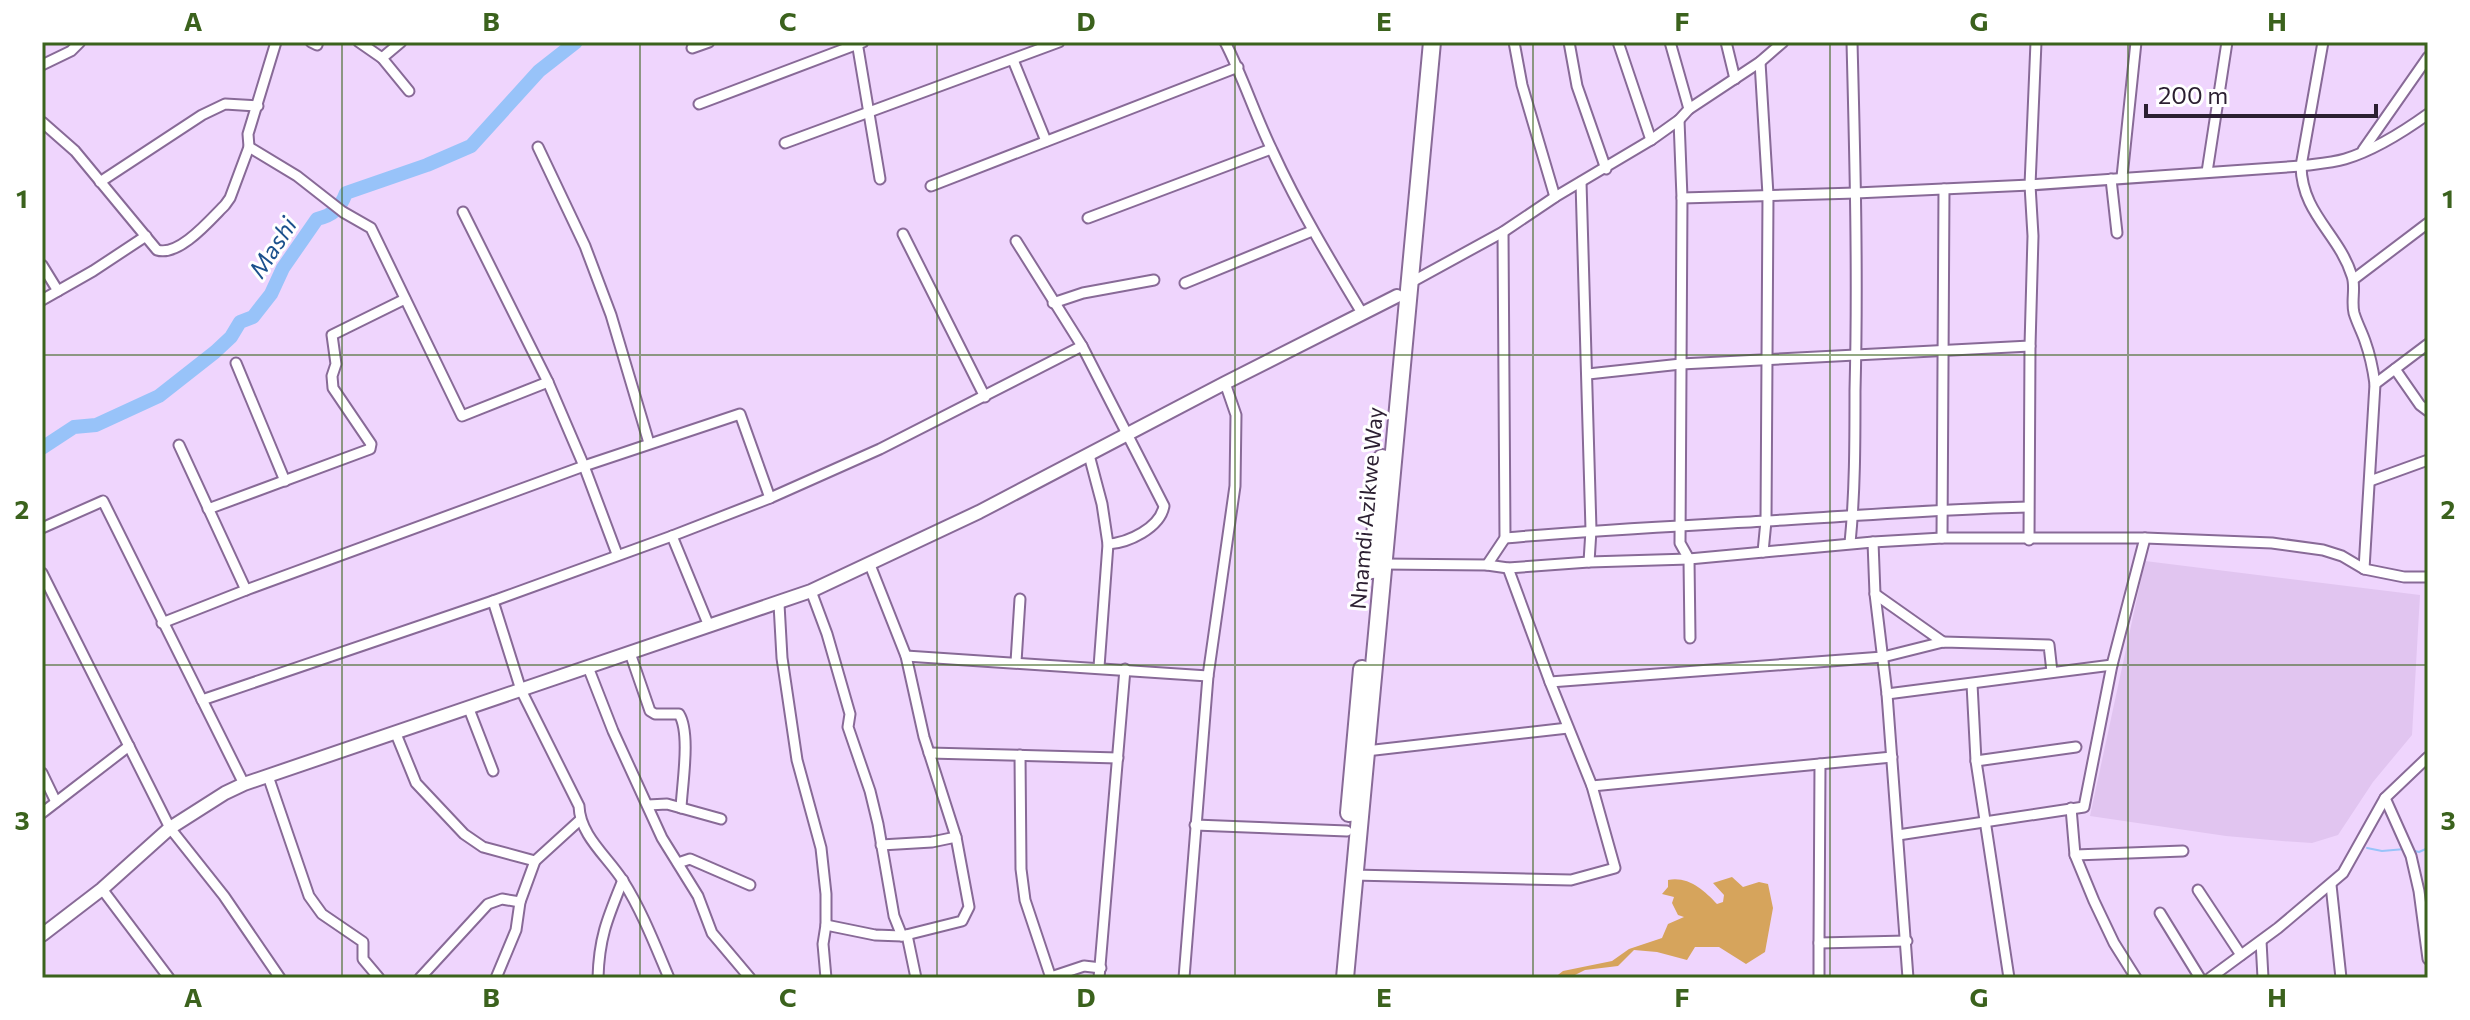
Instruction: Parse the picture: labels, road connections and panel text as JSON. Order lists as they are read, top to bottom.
{
  "streets": {
    "highway": ["Nnamdi Azikwe Way"]
  },
  "water": ["Mashi"],
  "scale_bar": "200 m",
  "grid": {
    "columns": [
      "A",
      "B",
      "C",
      "D",
      "E",
      "F",
      "G",
      "H"
    ],
    "rows": ["1", "2", "3"]
  }
}
